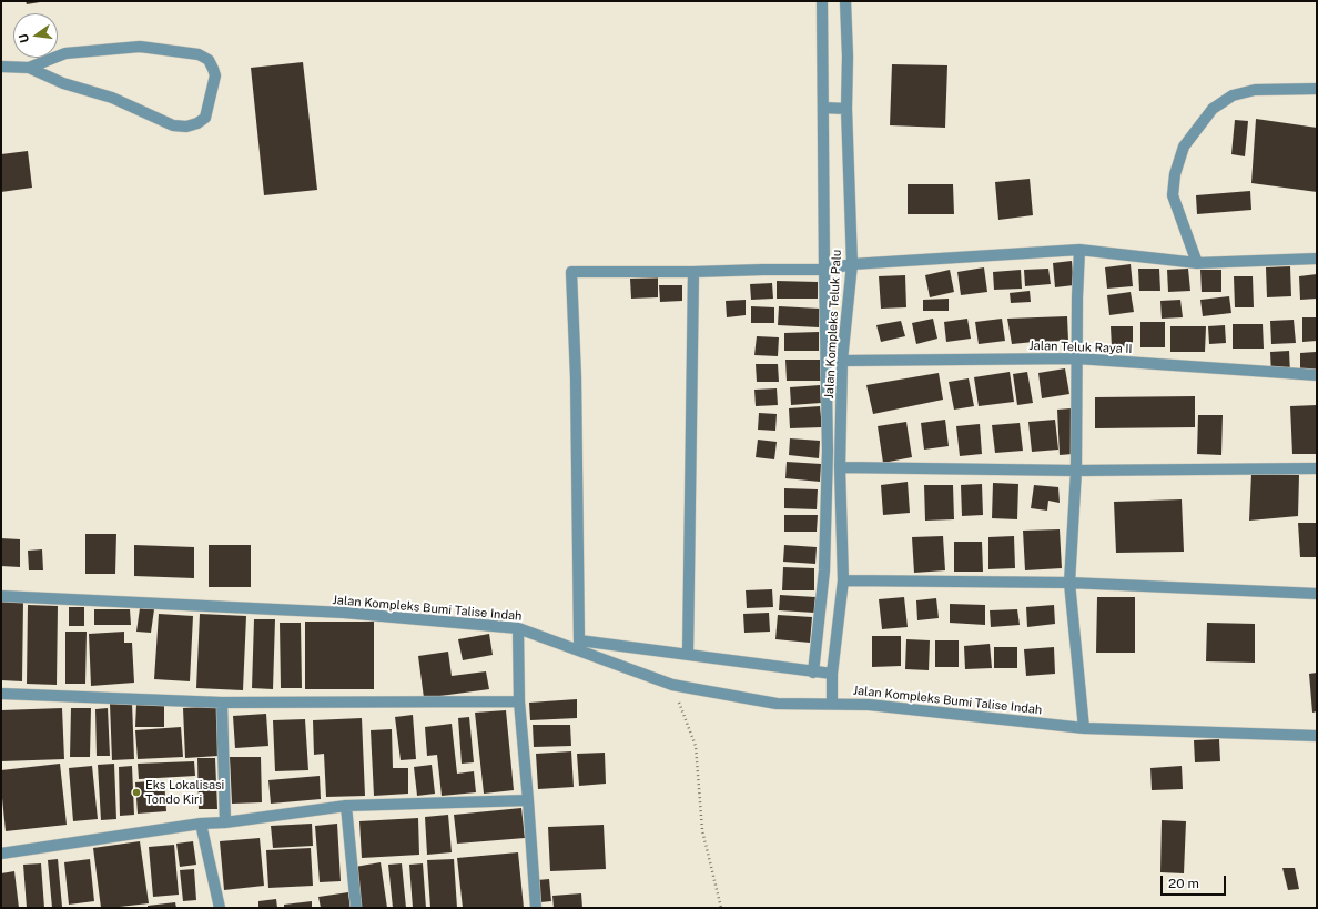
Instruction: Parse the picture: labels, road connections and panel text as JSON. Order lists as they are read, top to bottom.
{
  "streets": {
    "street": ["Jalan Kompleks Teluk Palu", "Jalan Teluk Raya II", "Jalan Kompleks Bumi Talise Indah"]
  },
  "crossings": [
    ["Jalan Kompleks Teluk Palu", "Jalan Teluk Raya II"],
    ["Jalan Kompleks Teluk Palu", "Jalan Kompleks Bumi Talise Indah"]
  ],
  "places": ["Eks Lokalisasi Tondo Kiri"],
  "scale_bar": "20 m",
  "north": "left"
}
